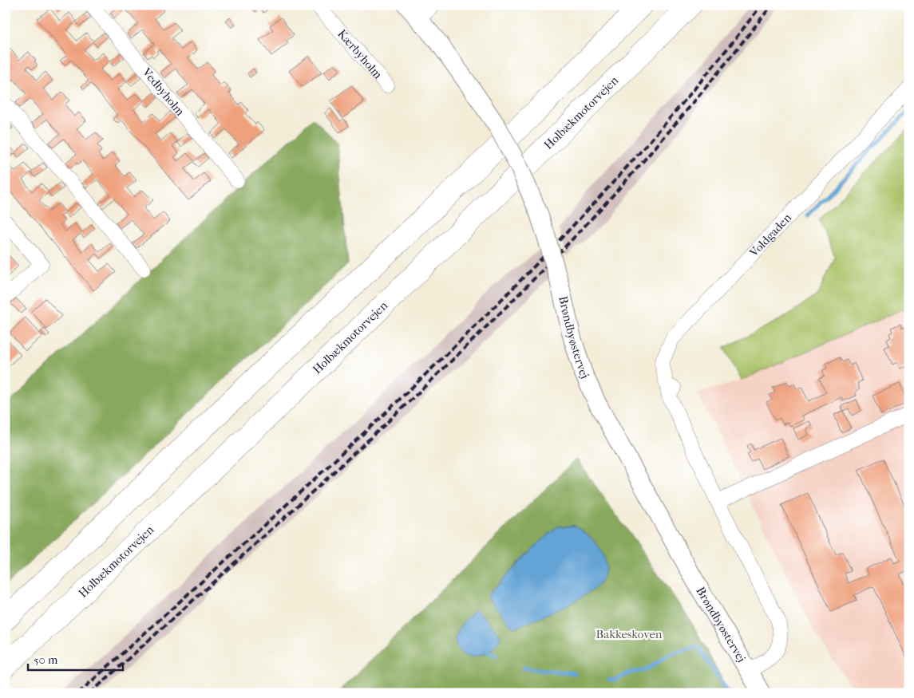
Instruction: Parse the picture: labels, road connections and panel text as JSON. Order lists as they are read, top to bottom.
{
  "streets": {
    "highway": ["Holbækmotorvejen"],
    "street": [
      "Kærbyholm",
      "Vedbyholm",
      "Voldgaden",
      "Brøndbyøstervej"
    ]
  },
  "crossings": [
    ["Voldgaden", "Brøndbyøstervej"]
  ],
  "parks": ["Bakkeskoven"],
  "scale_bar": "50 m"
}
